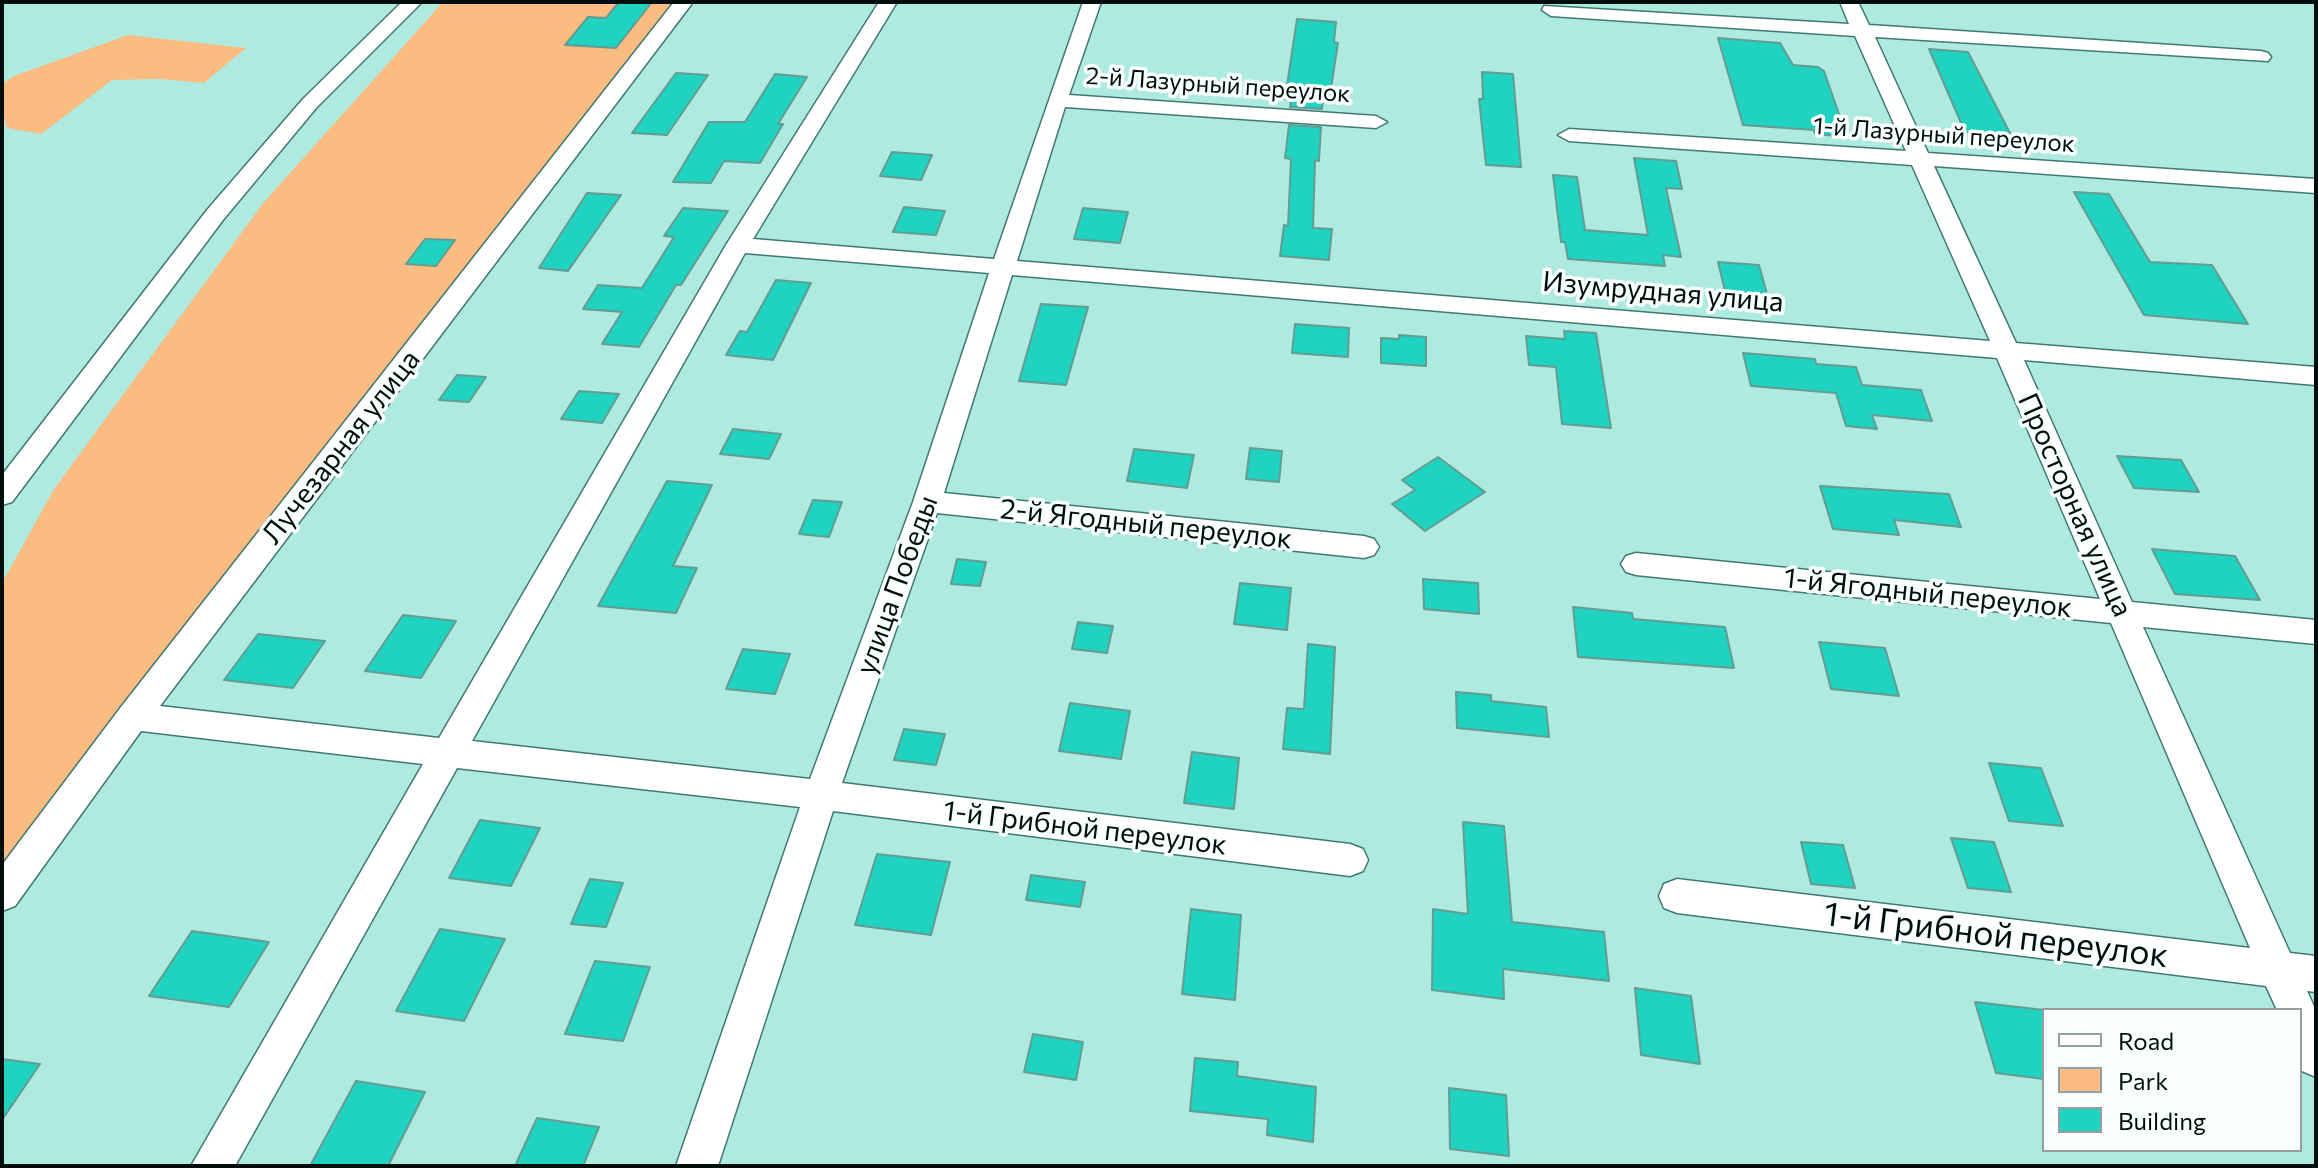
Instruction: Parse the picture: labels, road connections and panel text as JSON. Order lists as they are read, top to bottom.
{
  "streets": {
    "street": [
      "2-й Лазурный переулок",
      "1-й Лазурный переулок",
      "Изумрудная улица",
      "Лучезарная улица",
      "Просторная улица",
      "2-й Ягодный переулок",
      "улица Победы",
      "1-й Ягодный переулок",
      "1-й Грибной переулок"
    ]
  },
  "crossings": [
    ["2-й Лазурный переулок", "улица Победы"],
    ["1-й Лазурный переулок", "Просторная улица"],
    ["Изумрудная улица", "Просторная улица"],
    ["Изумрудная улица", "улица Победы"],
    ["Лучезарная улица", "1-й Грибной переулок"],
    ["Просторная улица", "1-й Ягодный переулок"],
    ["Просторная улица", "1-й Грибной переулок"],
    ["2-й Ягодный переулок", "улица Победы"],
    ["улица Победы", "1-й Грибной переулок"]
  ],
  "legend": ["Road", "Park", "Building"]
}
